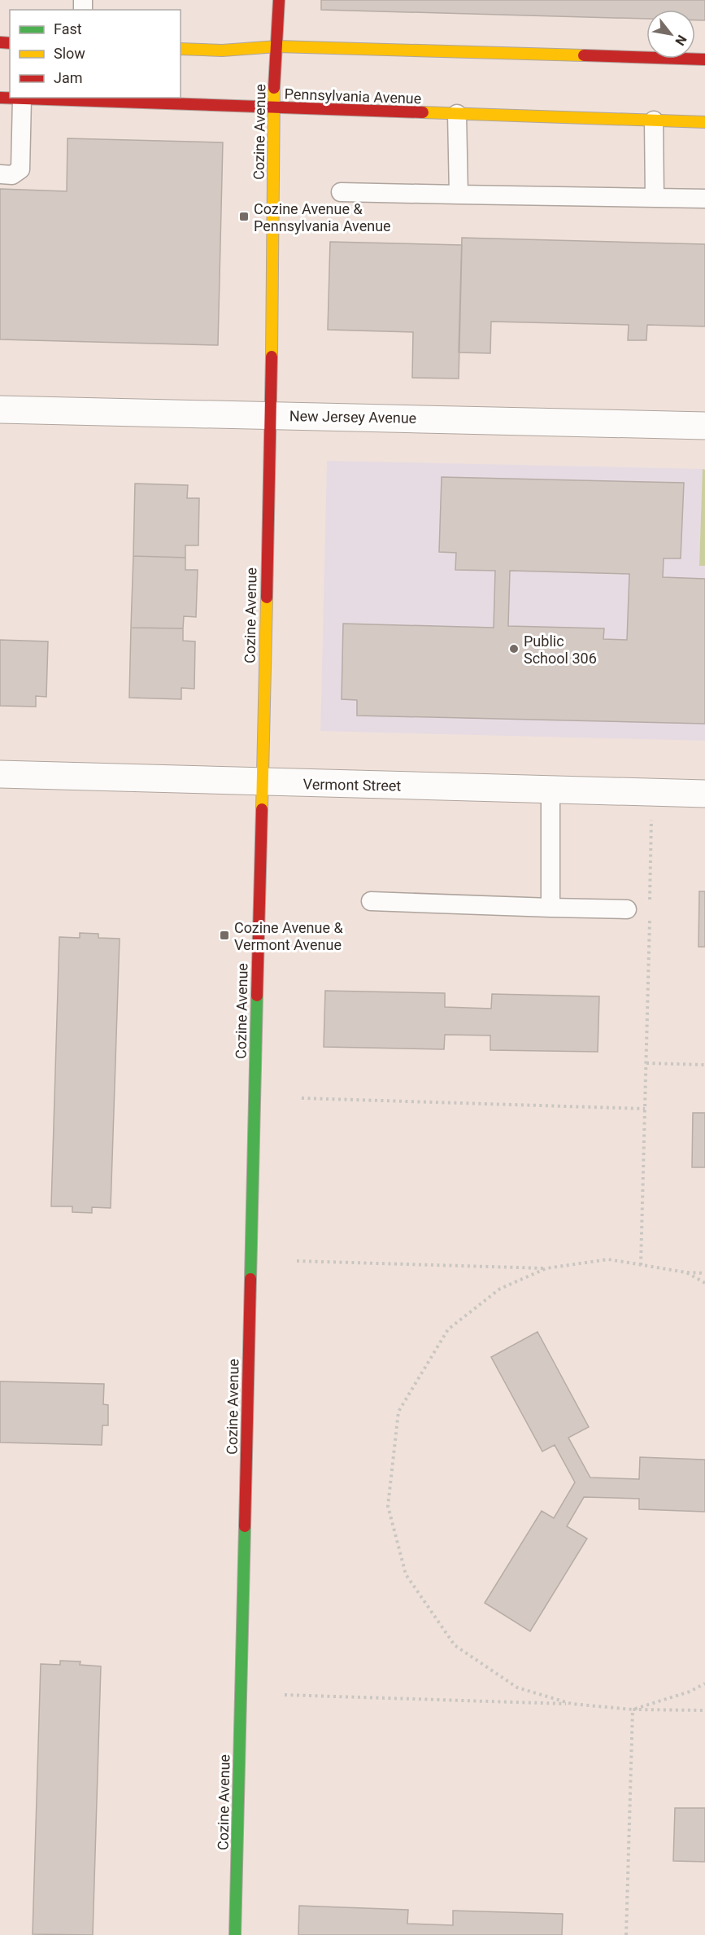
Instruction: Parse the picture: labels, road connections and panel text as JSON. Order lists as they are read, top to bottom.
{
  "streets": {
    "street": [
      "Pennsylvania Avenue",
      "Cozine Avenue",
      "New Jersey Avenue",
      "Vermont Street"
    ]
  },
  "crossings": [
    ["Pennsylvania Avenue", "Cozine Avenue"],
    ["Cozine Avenue", "New Jersey Avenue"],
    ["Cozine Avenue", "Vermont Street"]
  ],
  "places": {
    "transit": ["Cozine Avenue & Pennsylvania Avenue", "Cozine Avenue & Vermont Avenue"],
    "other": ["Public School 306"]
  },
  "legend": ["Fast", "Slow", "Jam"],
  "north": "bottom right"
}
